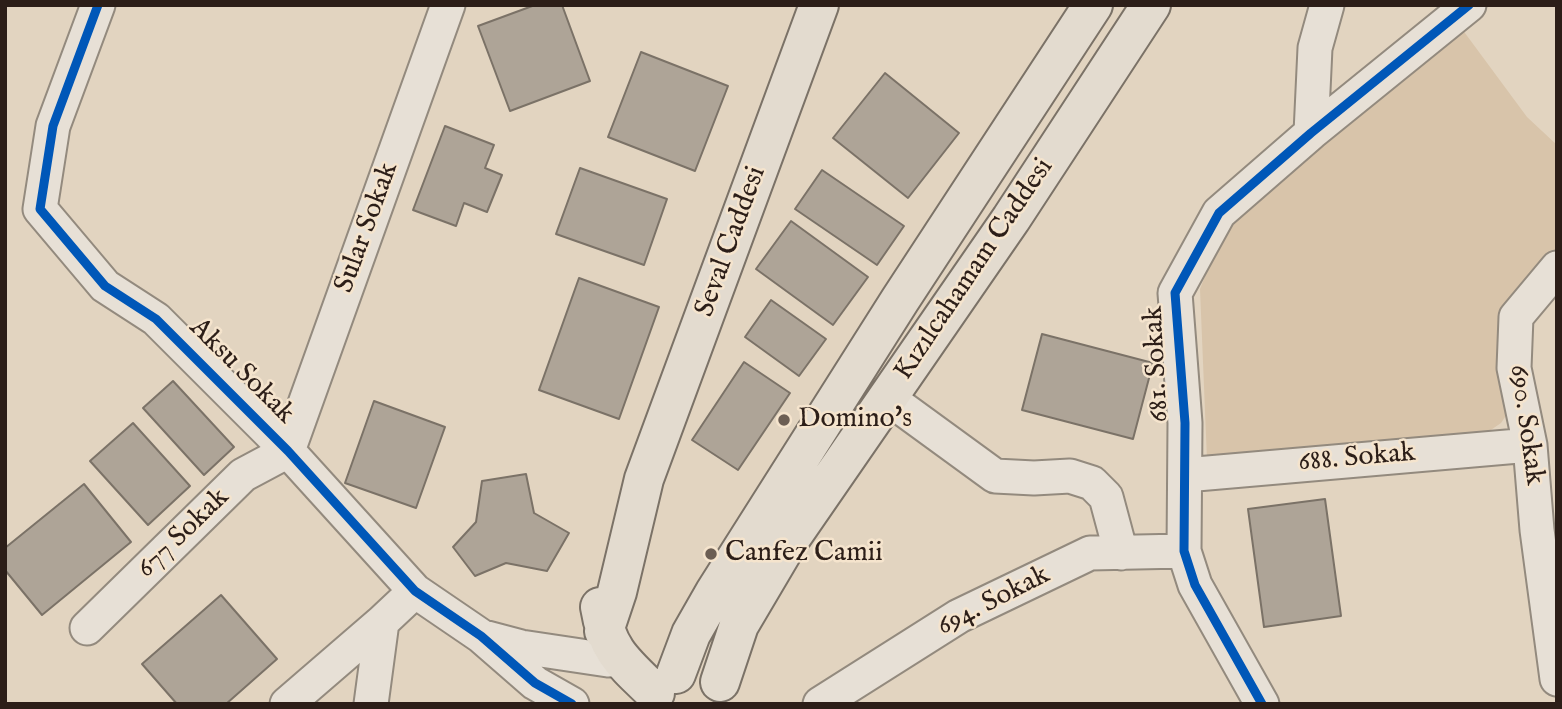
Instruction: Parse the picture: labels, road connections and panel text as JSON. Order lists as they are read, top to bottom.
{
  "streets": {
    "main road": ["Seval Caddesi", "Kızılcahamam Caddesi"],
    "street": [
      "Sular Sokak",
      "681. Sokak",
      "Aksu Sokak",
      "690. Sokak",
      "688. Sokak",
      "677 Sokak",
      "694. Sokak"
    ]
  },
  "crossings": [
    ["Sular Sokak", "Aksu Sokak"],
    ["Sular Sokak", "677 Sokak"],
    ["Seval Caddesi", "Aksu Sokak"],
    ["681. Sokak", "688. Sokak"],
    ["681. Sokak", "694. Sokak"],
    ["Aksu Sokak", "677 Sokak"],
    ["690. Sokak", "688. Sokak"]
  ],
  "places": ["Domino's", "Canfez Camii"]
}
